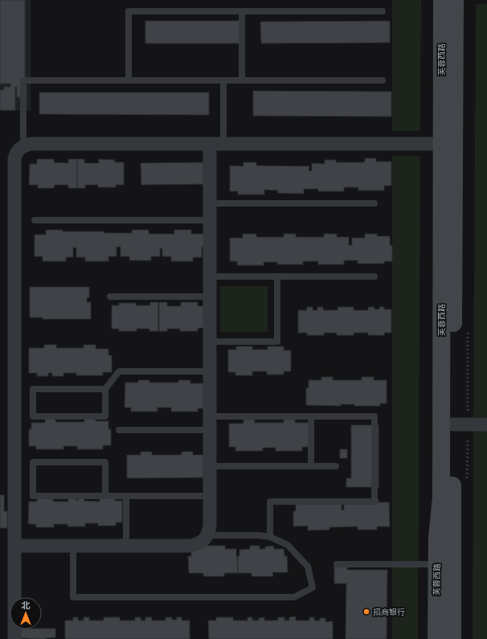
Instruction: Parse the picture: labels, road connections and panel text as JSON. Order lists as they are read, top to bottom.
{
  "streets": {
    "main road": ["芙蓉西路"]
  },
  "places": ["招商银行"],
  "north": "top"
}
